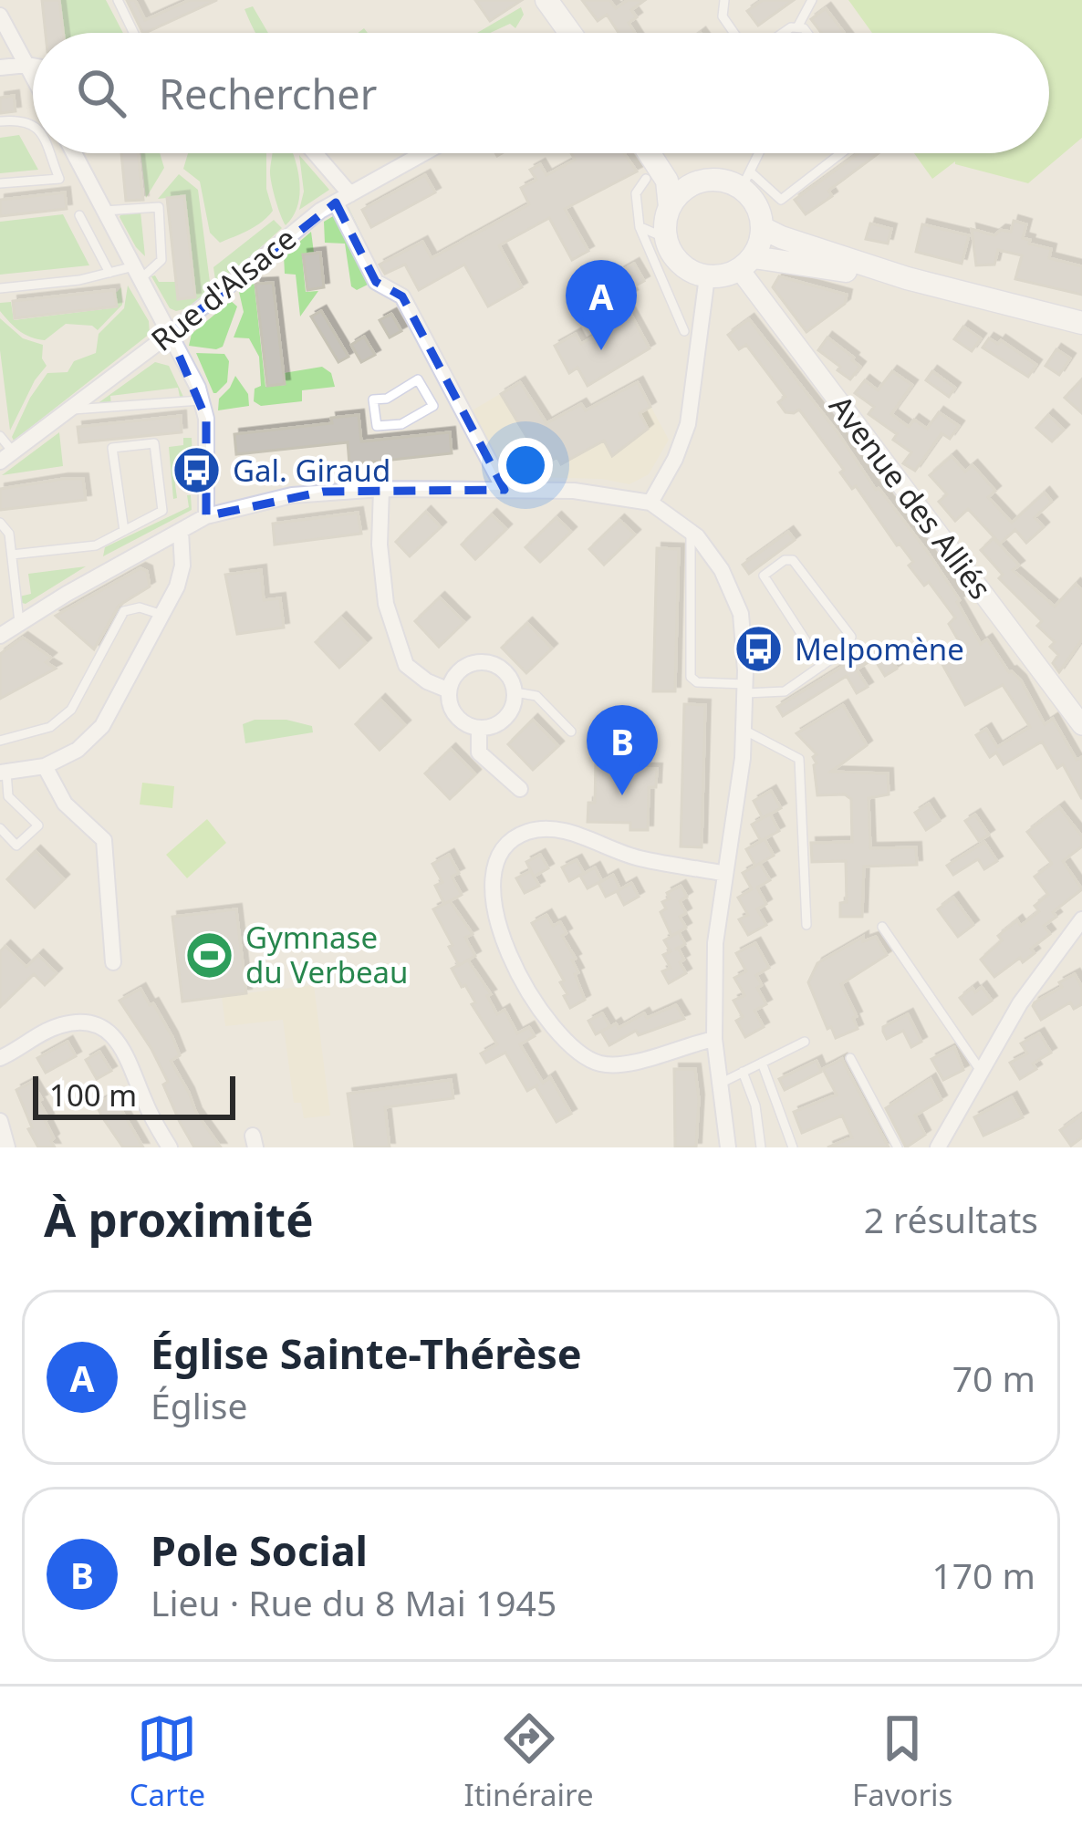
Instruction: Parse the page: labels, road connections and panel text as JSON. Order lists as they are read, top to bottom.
{
  "streets": {
    "street": ["Rue d'Alsace", "Avenue des Alliés"]
  },
  "places": {
    "bus stop": ["Gal. Giraud", "Melpomène"],
    "sports": ["Gymnase du Verbeau"]
  },
  "scale_bar": "100 m",
  "page": {
    "search": "Rechercher",
    "pins": ["A", "B"],
    "scale": "100 m",
    "heading": ["À proximité", "2 résultats"],
    "list": [
      {
        "mark": "A",
        "name": "Église Sainte-Thérèse",
        "note": "Église",
        "value": "70 m"
      },
      {
        "mark": "B",
        "name": "Pole Social",
        "note": "Lieu · Rue du 8 Mai 1945",
        "value": "170 m"
      }
    ],
    "nav": ["Carte", "Itinéraire", "Favoris"]
  }
}
